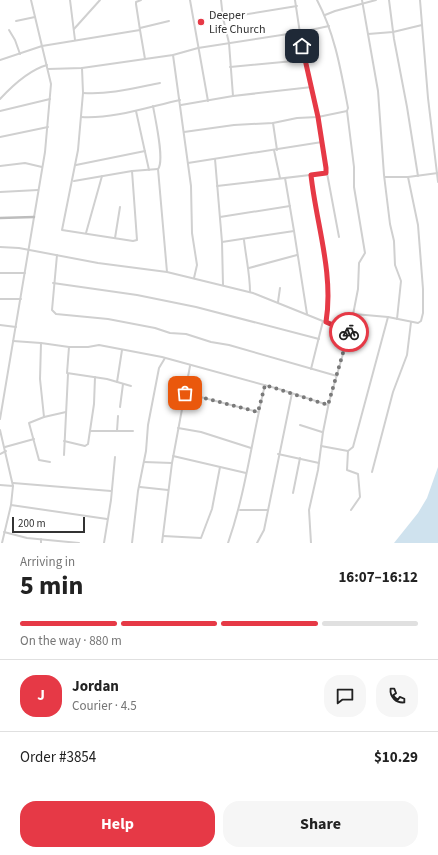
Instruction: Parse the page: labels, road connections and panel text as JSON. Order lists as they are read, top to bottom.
{
  "places": ["Deeper Life Church"],
  "scale_bar": "200 m",
  "page": {
    "scale": "200 m",
    "heading": ["5 min", "Arriving in", "16:07–16:12"],
    "panel": [
      "Jordan",
      "Courier · 4.5",
      "Order #3854",
      "$10.29"
    ],
    "bar": "On the way · 880 m",
    "round": "J",
    "buttons": ["Help", "Share"]
  }
}
